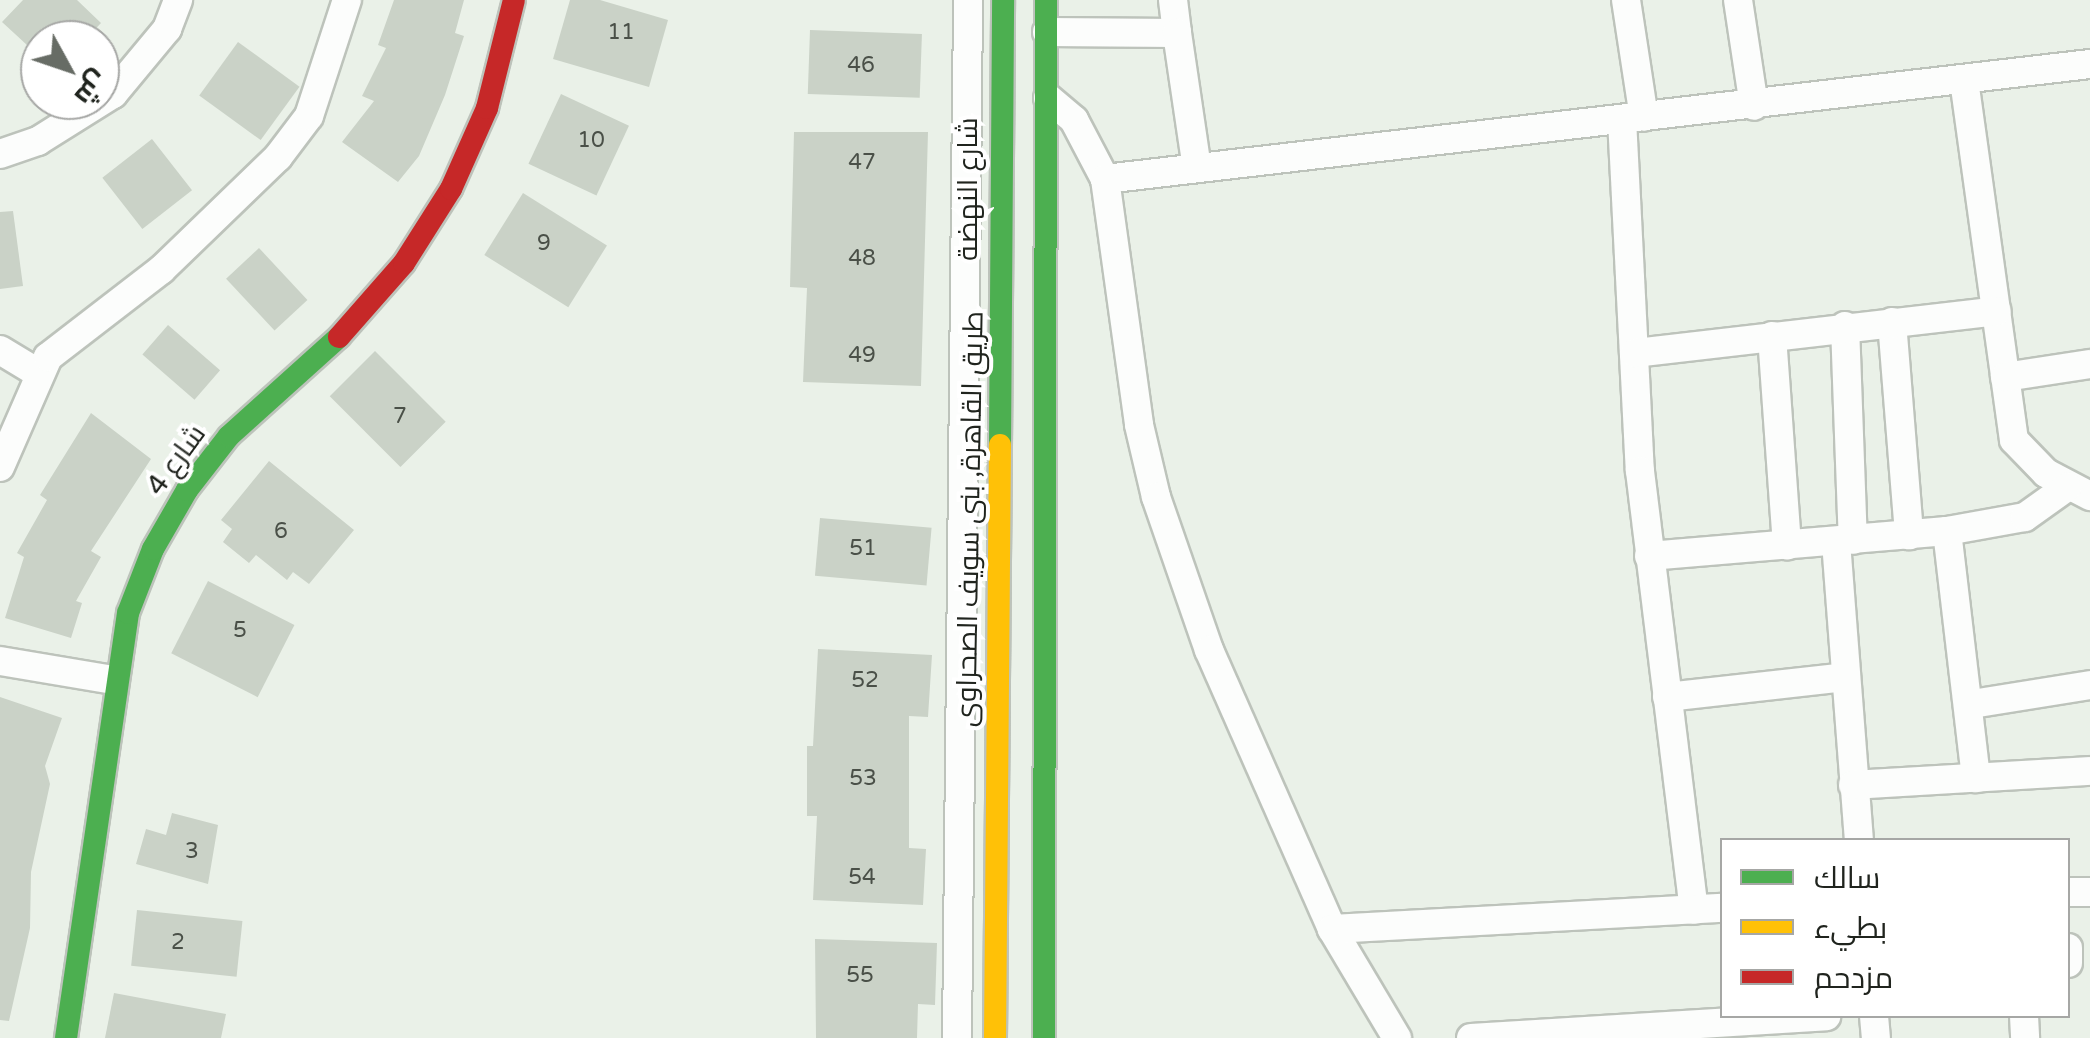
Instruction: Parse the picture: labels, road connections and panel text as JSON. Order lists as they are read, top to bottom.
{
  "streets": {
    "main road": ["شارع 4", "طريق القاهرة, بنى سويف الصحراوى"],
    "street": ["شارع النهضة"]
  },
  "house_numbers": [
    "11",
    "46",
    "10",
    "47",
    "9",
    "48",
    "49",
    "7",
    "6",
    "51",
    "5",
    "52",
    "53",
    "3",
    "54",
    "2",
    "55"
  ],
  "legend": ["سالك", "بطيء", "مزدحم"],
  "north": "bottom right"
}
